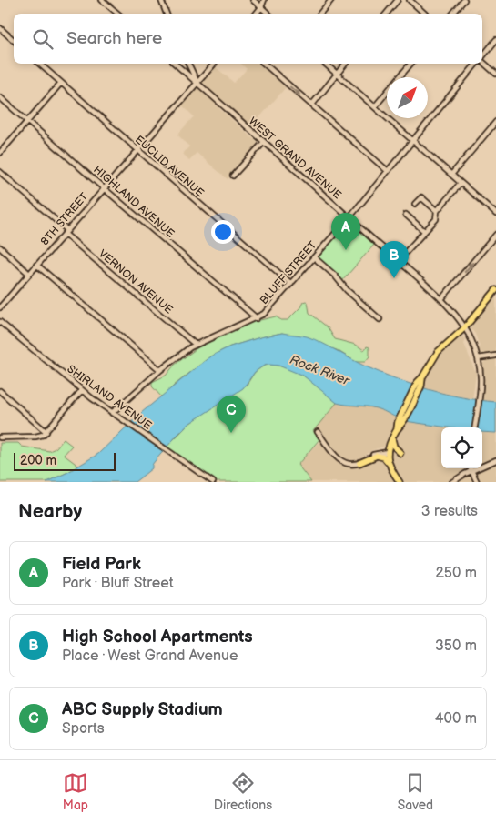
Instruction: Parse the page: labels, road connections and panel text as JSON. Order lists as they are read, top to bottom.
{
  "streets": {
    "street": [
      "WEST GRAND AVENUE",
      "EUCLID AVENUE",
      "HIGHLAND AVENUE",
      "8TH STREET",
      "BLUFF STREET",
      "VERNON AVENUE",
      "SHIRLAND AVENUE"
    ]
  },
  "crossings": [
    ["WEST GRAND AVENUE", "8TH STREET"],
    ["WEST GRAND AVENUE", "BLUFF STREET"],
    ["EUCLID AVENUE", "8TH STREET"],
    ["EUCLID AVENUE", "BLUFF STREET"],
    ["HIGHLAND AVENUE", "8TH STREET"],
    ["HIGHLAND AVENUE", "BLUFF STREET"],
    ["8TH STREET", "VERNON AVENUE"],
    ["BLUFF STREET", "VERNON AVENUE"],
    ["BLUFF STREET", "SHIRLAND AVENUE"]
  ],
  "water": ["Rock River"],
  "scale_bar": "200 m",
  "north": "top right",
  "page": {
    "search": "Search here",
    "pins": ["A", "B", "C"],
    "scale": "200 m",
    "heading": ["Nearby", "3 results"],
    "list": [
      {
        "mark": "A",
        "name": "Field Park",
        "note": "Park · Bluff Street",
        "value": "250 m"
      },
      {
        "mark": "B",
        "name": "High School Apartments",
        "note": "Place · West Grand Avenue",
        "value": "350 m"
      },
      {
        "mark": "C",
        "name": "ABC Supply Stadium",
        "note": "Sports",
        "value": "400 m"
      }
    ],
    "nav": ["Map", "Directions", "Saved"]
  }
}
